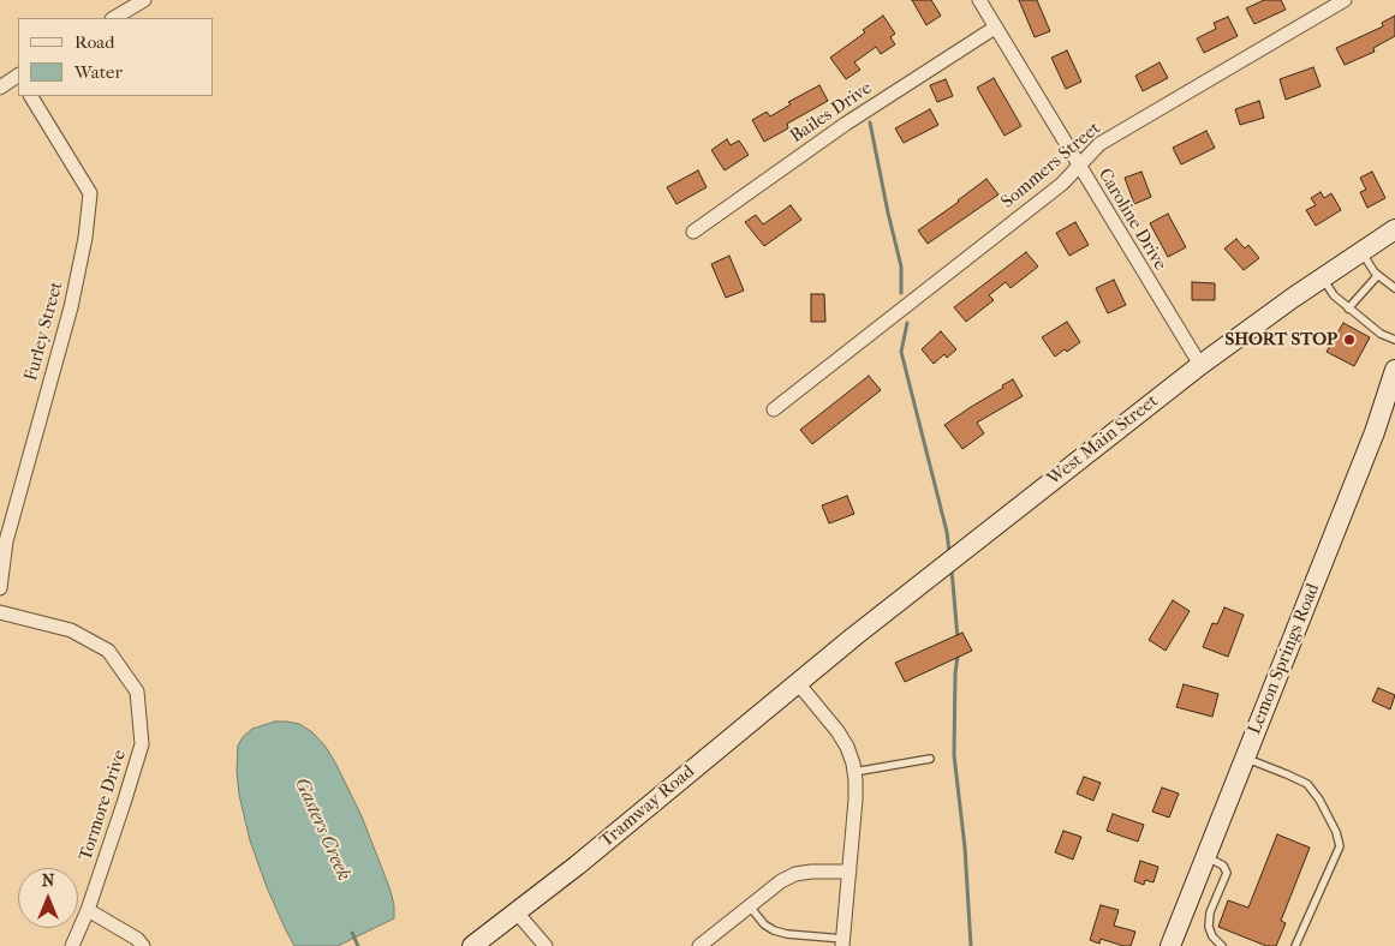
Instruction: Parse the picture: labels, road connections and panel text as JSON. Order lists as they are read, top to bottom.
{
  "streets": {
    "main road": ["West Main Street", "Lemon Springs Road", "Tramway Road"],
    "street": [
      "Bailes Drive",
      "Sommers Street",
      "Caroline Drive",
      "Furley Street",
      "Tormore Drive"
    ]
  },
  "crossings": [
    ["Bailes Drive", "Caroline Drive"],
    ["Sommers Street", "Caroline Drive"],
    ["Caroline Drive", "West Main Street"],
    ["West Main Street", "Tramway Road"]
  ],
  "water": ["Gasters Creek"],
  "places": ["SHORT STOP"],
  "legend": ["Road", "Water"],
  "north": "top"
}
